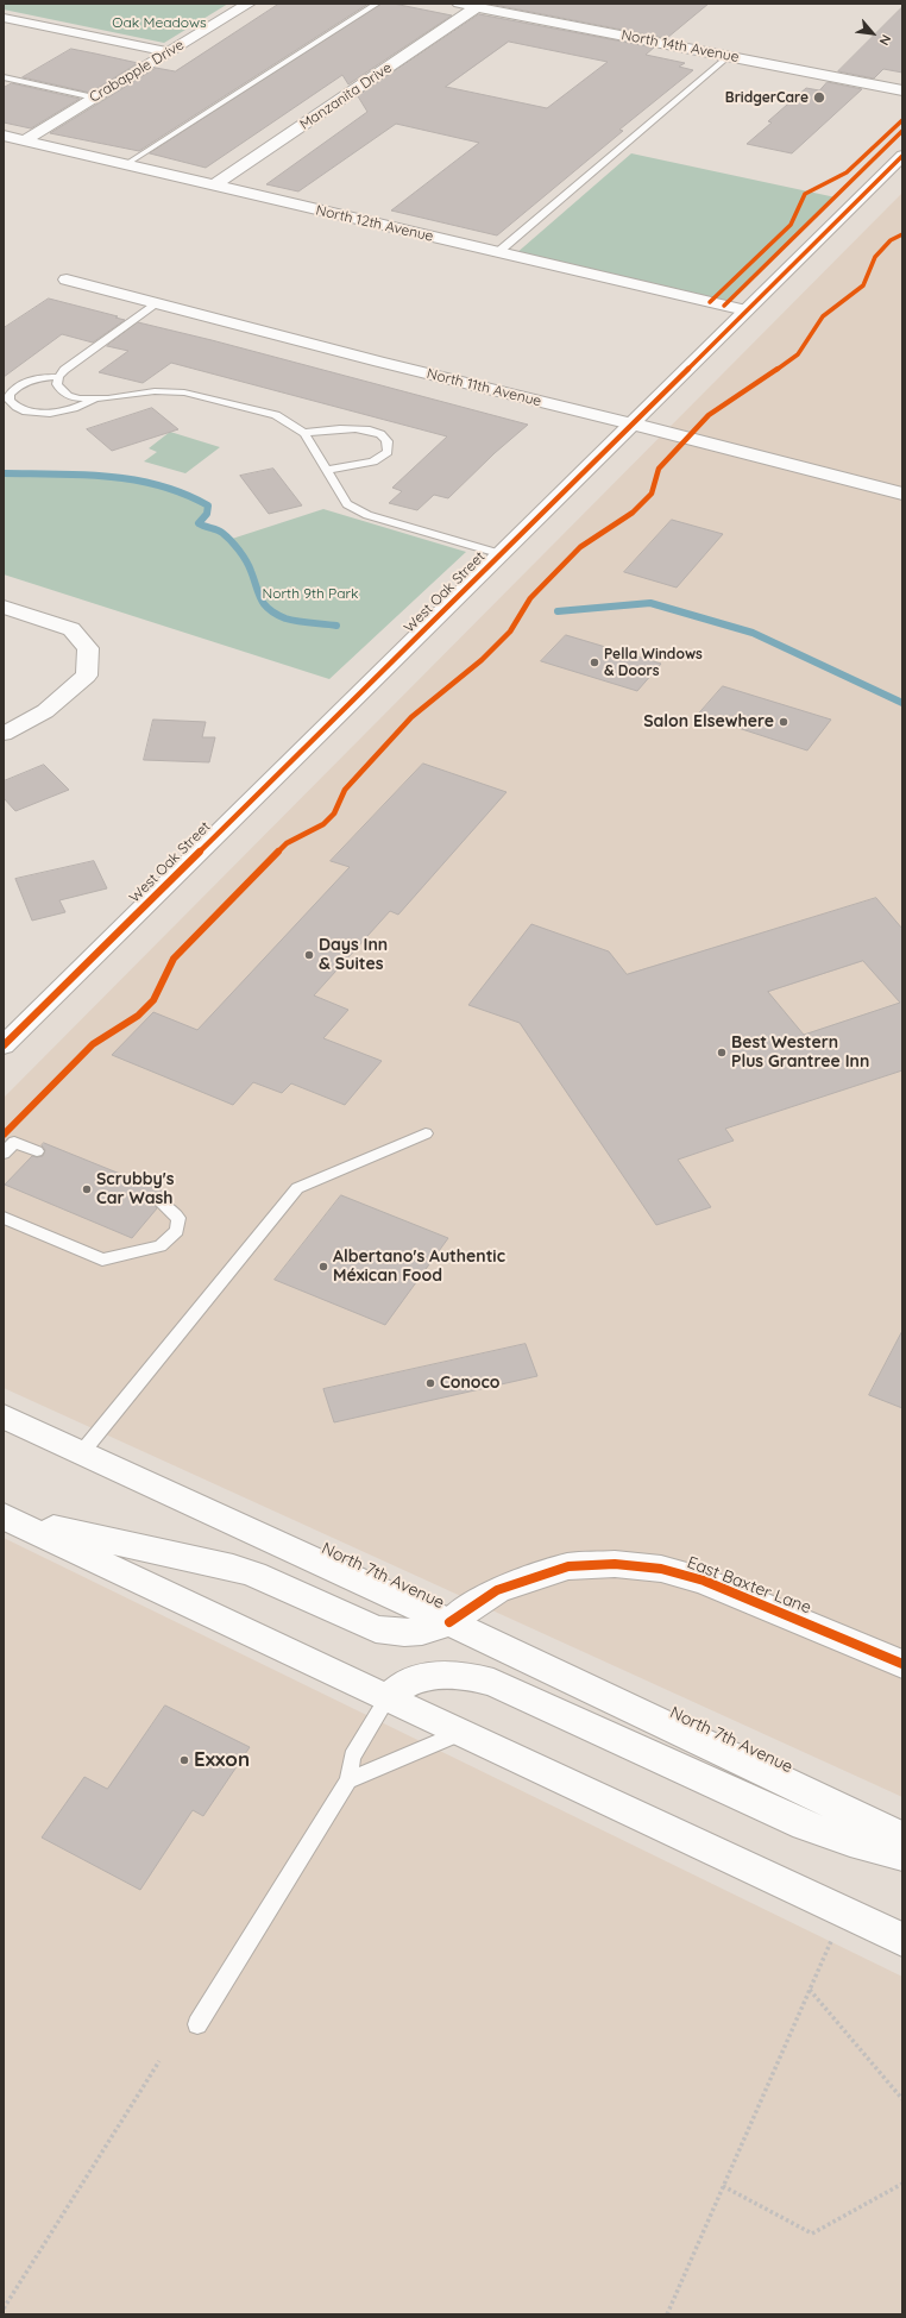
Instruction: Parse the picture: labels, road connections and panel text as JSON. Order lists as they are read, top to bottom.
{
  "streets": {
    "street": [
      "North 14th Avenue",
      "Crabapple Drive",
      "Manzanita Drive",
      "North 12th Avenue",
      "North 11th Avenue",
      "West Oak Street",
      "North 7th Avenue",
      "East Baxter Lane"
    ]
  },
  "crossings": [
    ["North 14th Avenue", "Manzanita Drive"],
    ["Crabapple Drive", "North 12th Avenue"],
    ["Manzanita Drive", "North 12th Avenue"],
    ["North 12th Avenue", "West Oak Street"],
    ["North 11th Avenue", "West Oak Street"],
    ["North 7th Avenue", "East Baxter Lane"]
  ],
  "parks": ["Oak Meadows", "North 9th Park"],
  "places": [
    "BridgerCare",
    "Pella Windows & Doors",
    "Salon Elsewhere",
    "Days Inn & Suites",
    "Best Western Plus Grantree Inn",
    "Scrubby's Car Wash",
    "Albertano's Authentic Méxican Food",
    "Conoco",
    "Exxon"
  ],
  "north": "bottom right"
}
